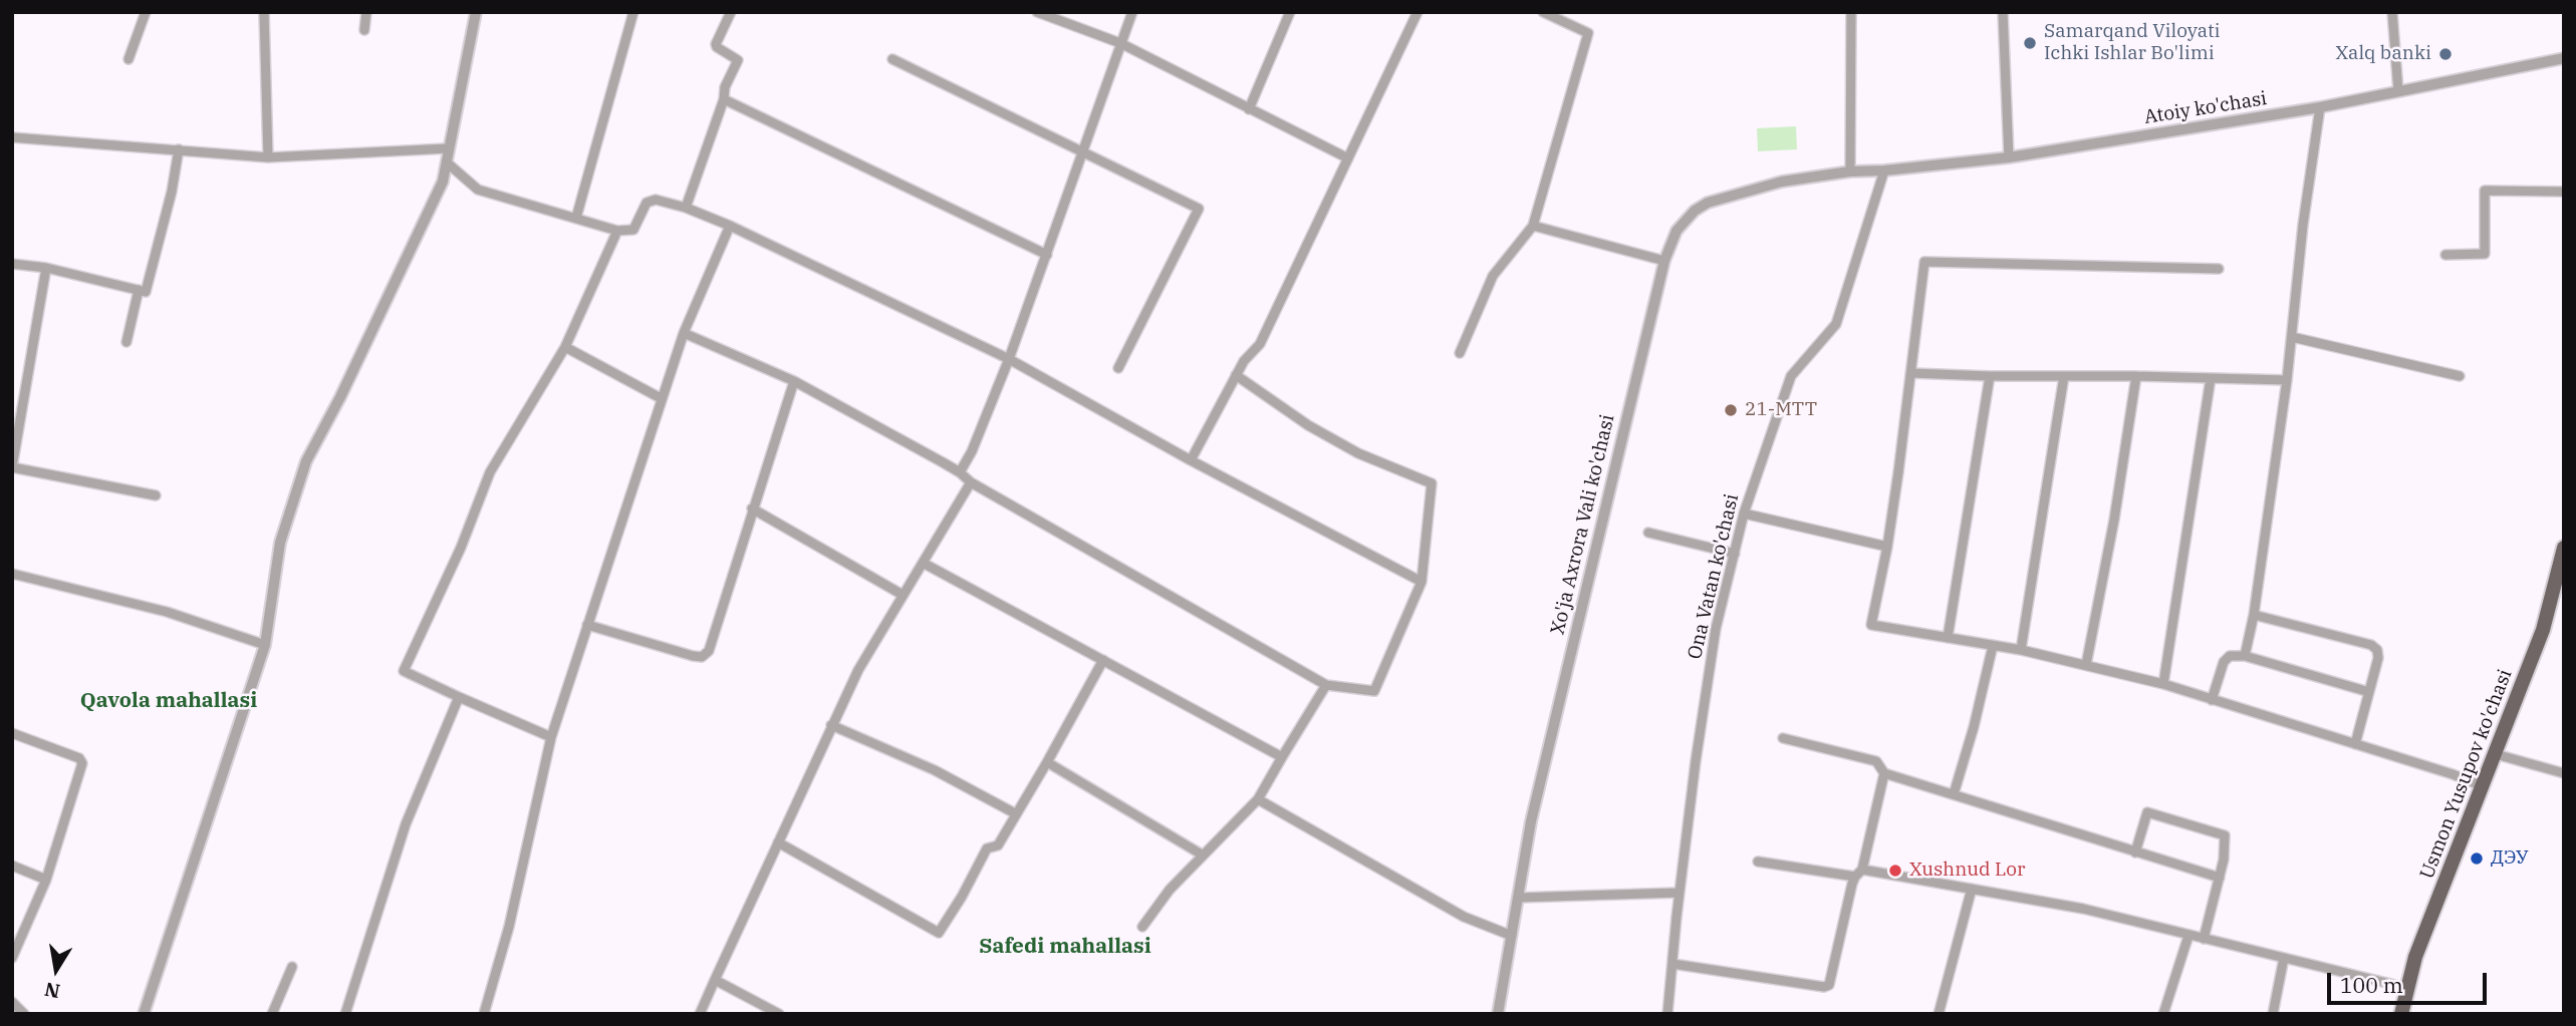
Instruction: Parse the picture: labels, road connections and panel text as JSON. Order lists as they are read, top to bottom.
{
  "streets": {
    "main road": ["Usmon Yusupov ko'chasi"],
    "street": ["Atoiy ko'chasi", "Xo'ja Axrora Vali ko'chasi", "Ona Vatan ko'chasi"]
  },
  "crossings": [
    ["Atoiy ko'chasi", "Xo'ja Axrora Vali ko'chasi"],
    ["Atoiy ko'chasi", "Ona Vatan ko'chasi"]
  ],
  "districts": ["Qavola mahallasi", "Safedi mahallasi"],
  "places": [
    "Samarqand Viloyati Ichki Ishlar Bo'limi",
    "Xalq banki",
    "21-MTT",
    "ДЭУ",
    "Xushnud Lor"
  ],
  "scale_bar": "100 m",
  "north": "bottom"
}
